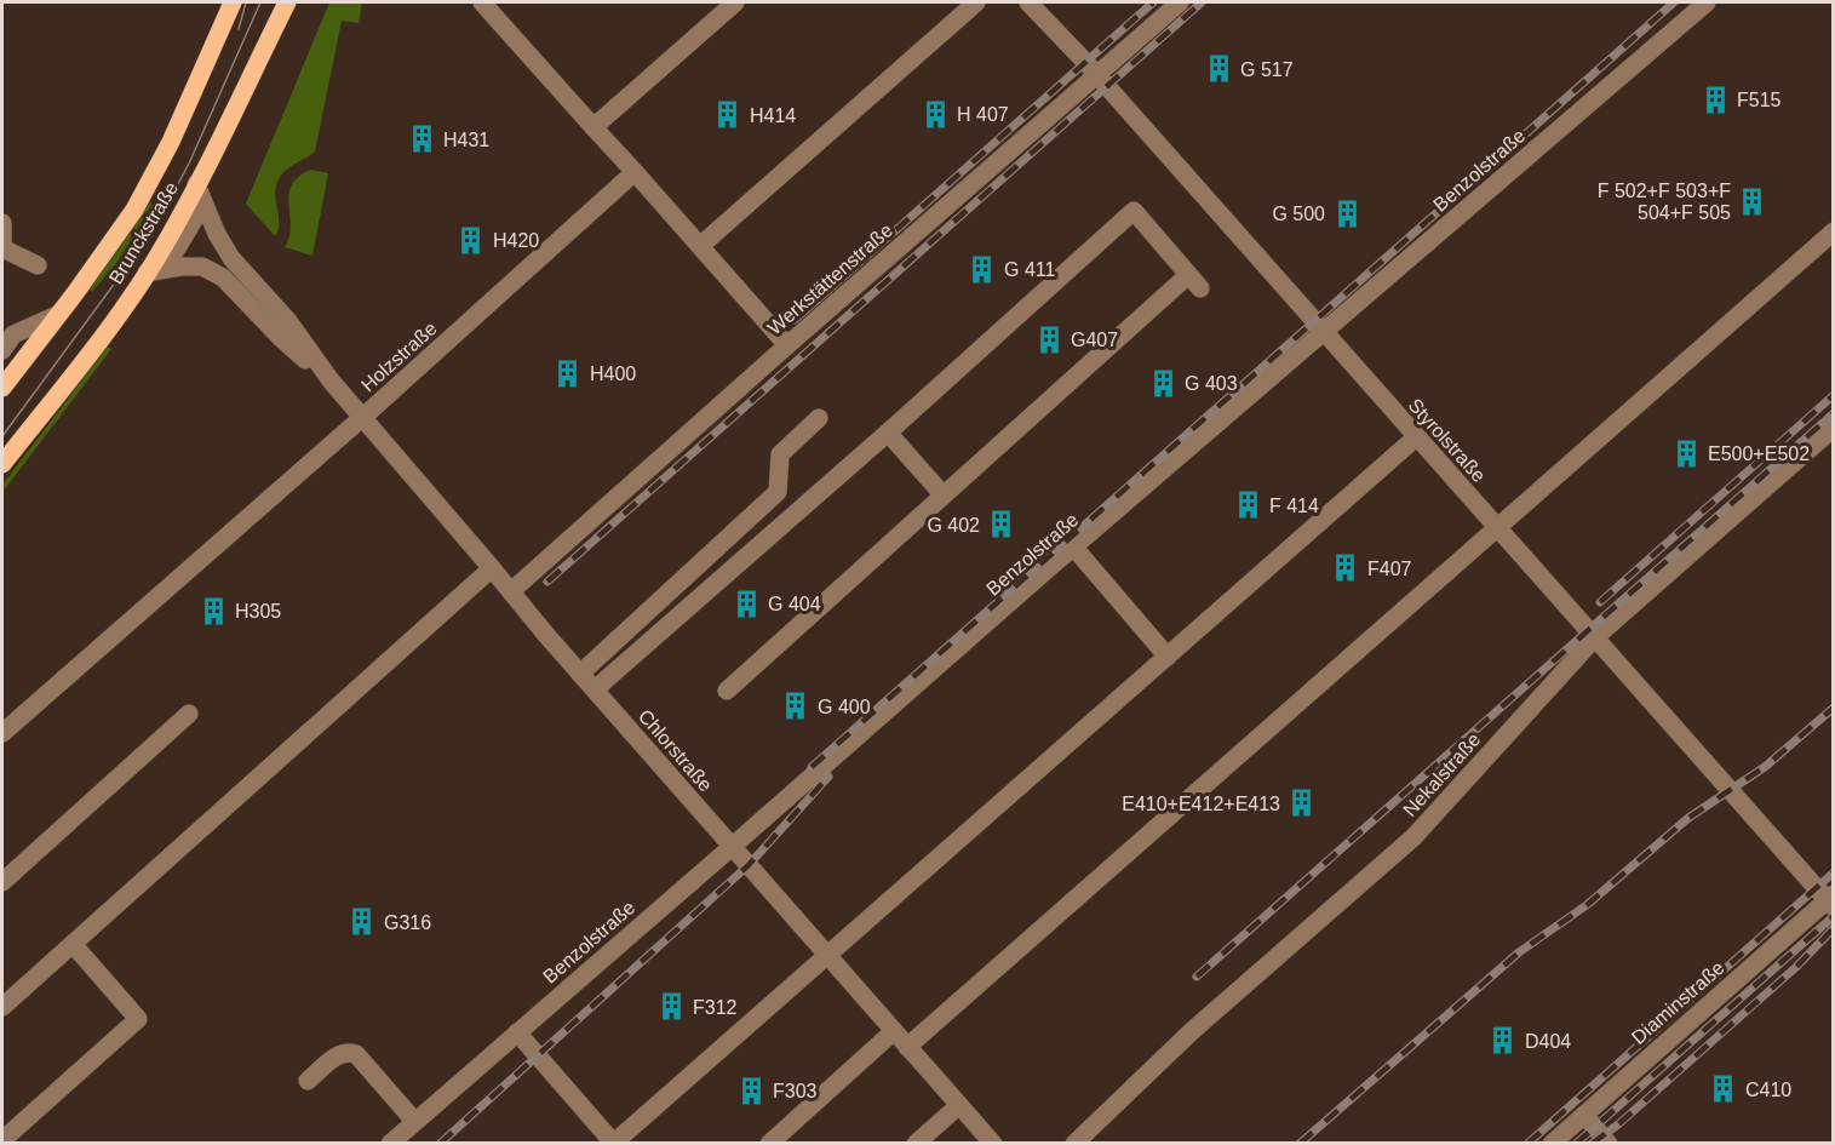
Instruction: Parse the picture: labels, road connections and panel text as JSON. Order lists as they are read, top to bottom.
{
  "streets": {
    "main road": ["Brunckstraße"],
    "street": [
      "Benzolstraße",
      "Werkstättenstraße",
      "Holzstraße",
      "Styrolstraße",
      "Chlorstraße",
      "Nekalstraße",
      "Diaminstraße"
    ]
  },
  "crossings": [
    ["Benzolstraße", "Styrolstraße"],
    ["Benzolstraße", "Chlorstraße"],
    ["Werkstättenstraße", "Styrolstraße"],
    ["Werkstättenstraße", "Chlorstraße"],
    ["Holzstraße", "Chlorstraße"],
    ["Styrolstraße", "Nekalstraße"],
    ["Styrolstraße", "Diaminstraße"]
  ],
  "places": {
    "building": [
      "G 517",
      "F515",
      "H 407",
      "H414",
      "H431",
      "F 502+F 503+F 504+F 505",
      "G 500",
      "H420",
      "G 411",
      "G407",
      "H400",
      "G 403",
      "E500+E502",
      "F 414",
      "G 402",
      "F407",
      "G 404",
      "H305",
      "G 400",
      "E410+E412+E413",
      "G316",
      "F312",
      "D404",
      "C410",
      "F303"
    ]
  }
}
